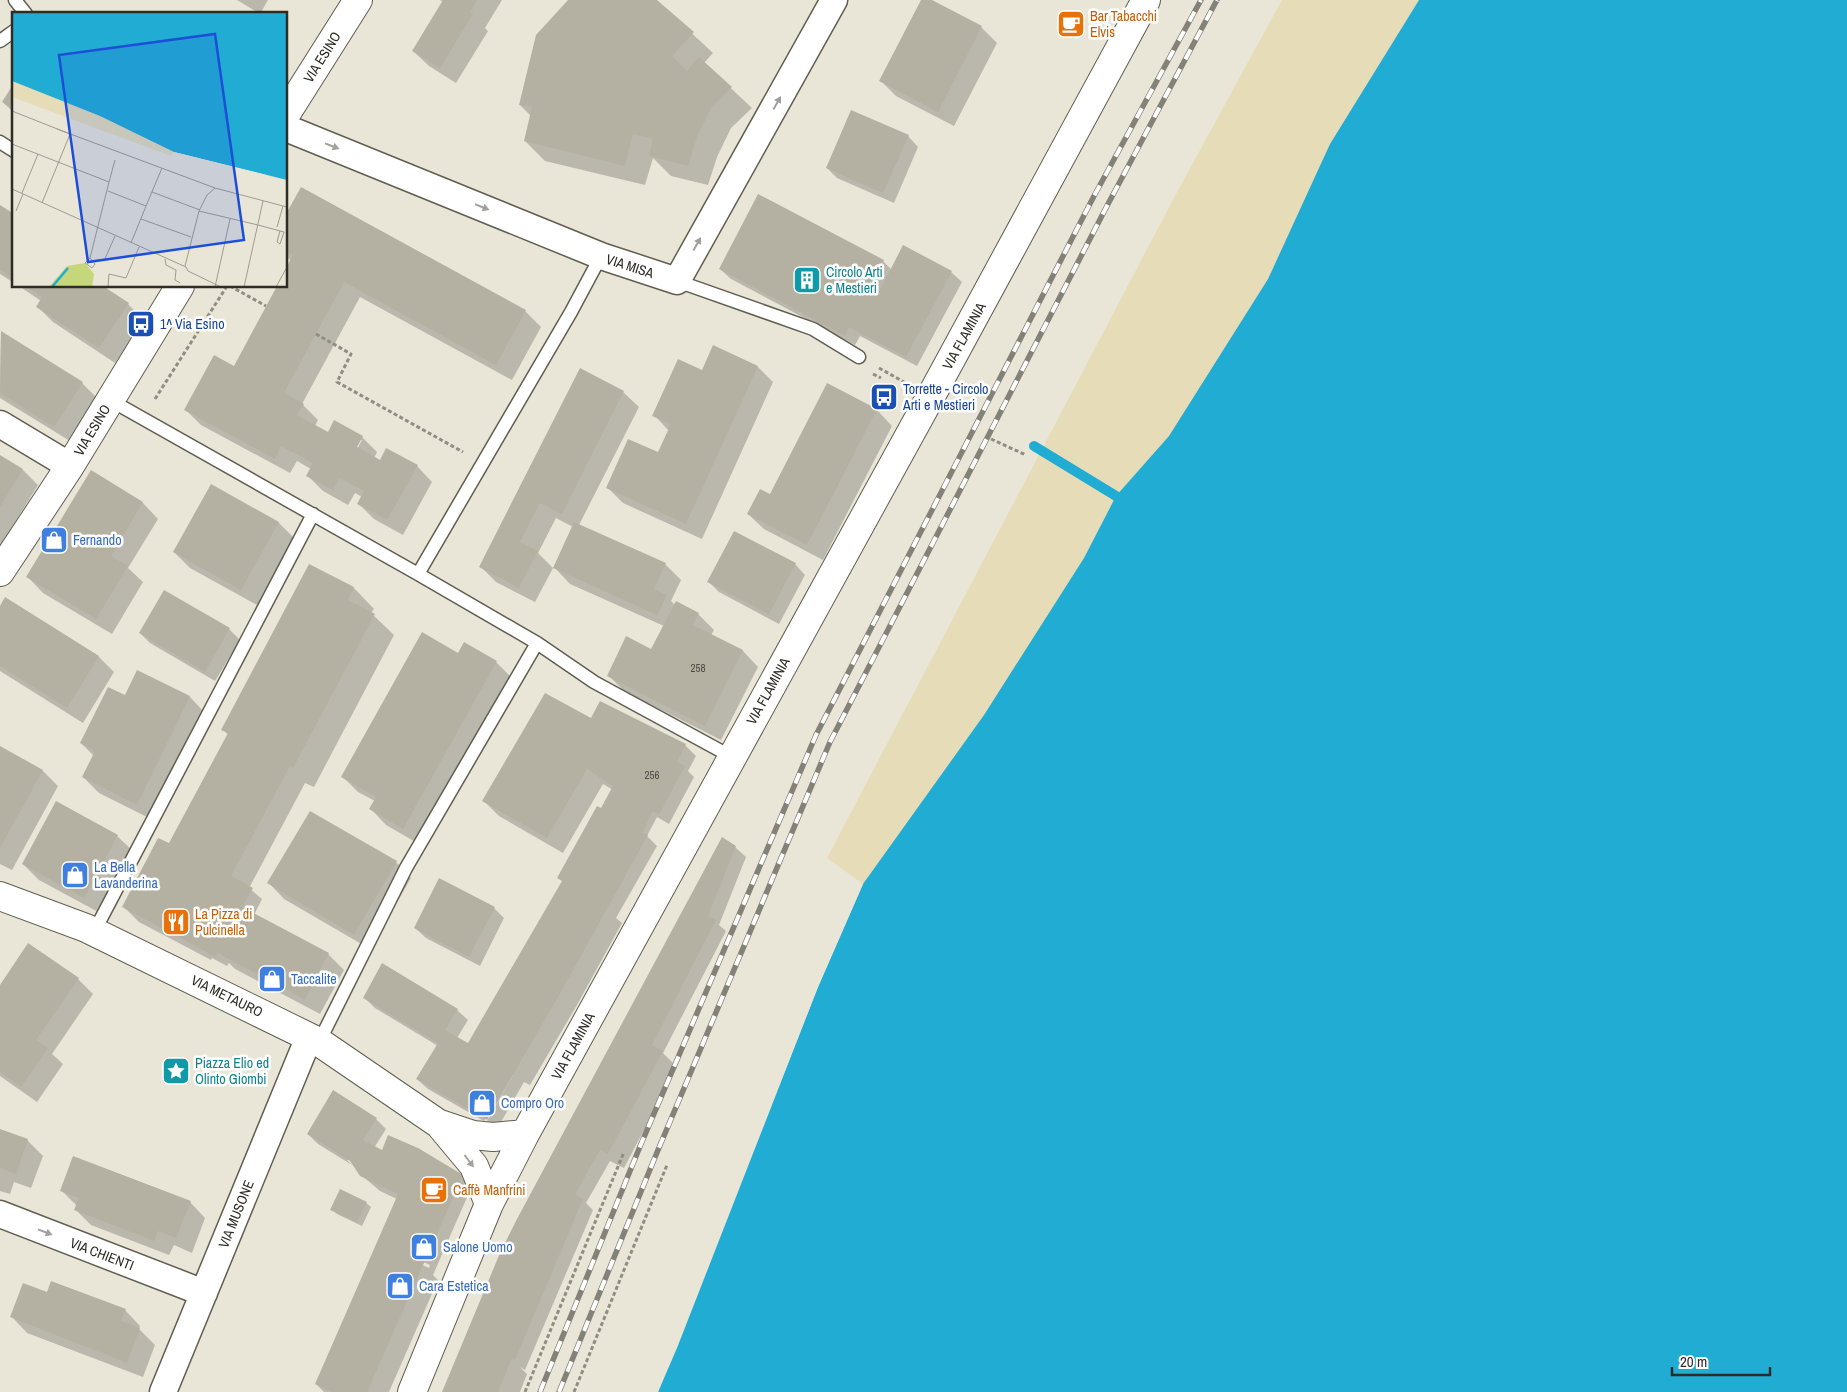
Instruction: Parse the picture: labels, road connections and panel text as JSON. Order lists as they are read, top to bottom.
{
  "streets": {
    "main road": ["VIA ESINO", "VIA FLAMINIA", "VIA METAURO"],
    "street": ["VIA MISA", "VIA MUSONE", "VIA CHIENTI"]
  },
  "crossings": [
    ["VIA FLAMINIA", "VIA METAURO"],
    ["VIA METAURO", "VIA MUSONE"],
    ["VIA MUSONE", "VIA CHIENTI"]
  ],
  "one_way": ["VIA MISA", "VIA CHIENTI"],
  "places": {
    "cafe": ["Bar Tabacchi Elvis", "Caffè Manfrini"],
    "building": ["Circolo Arti e Mestieri"],
    "bus stop": ["1^ Via Esino", "Torrette - Circolo Arti e Mestieri"],
    "shop": [
      "Fernando",
      "La Bella Lavanderina",
      "Taccalite",
      "Compro Oro",
      "Salone Uomo",
      "Cara Estetica"
    ],
    "restaurant": ["La Pizza di Pulcinella"],
    "place": ["Piazza Elio ed Olinto Giombi"]
  },
  "house_numbers": ["258", "256"],
  "scale_bar": "20 m"
}
